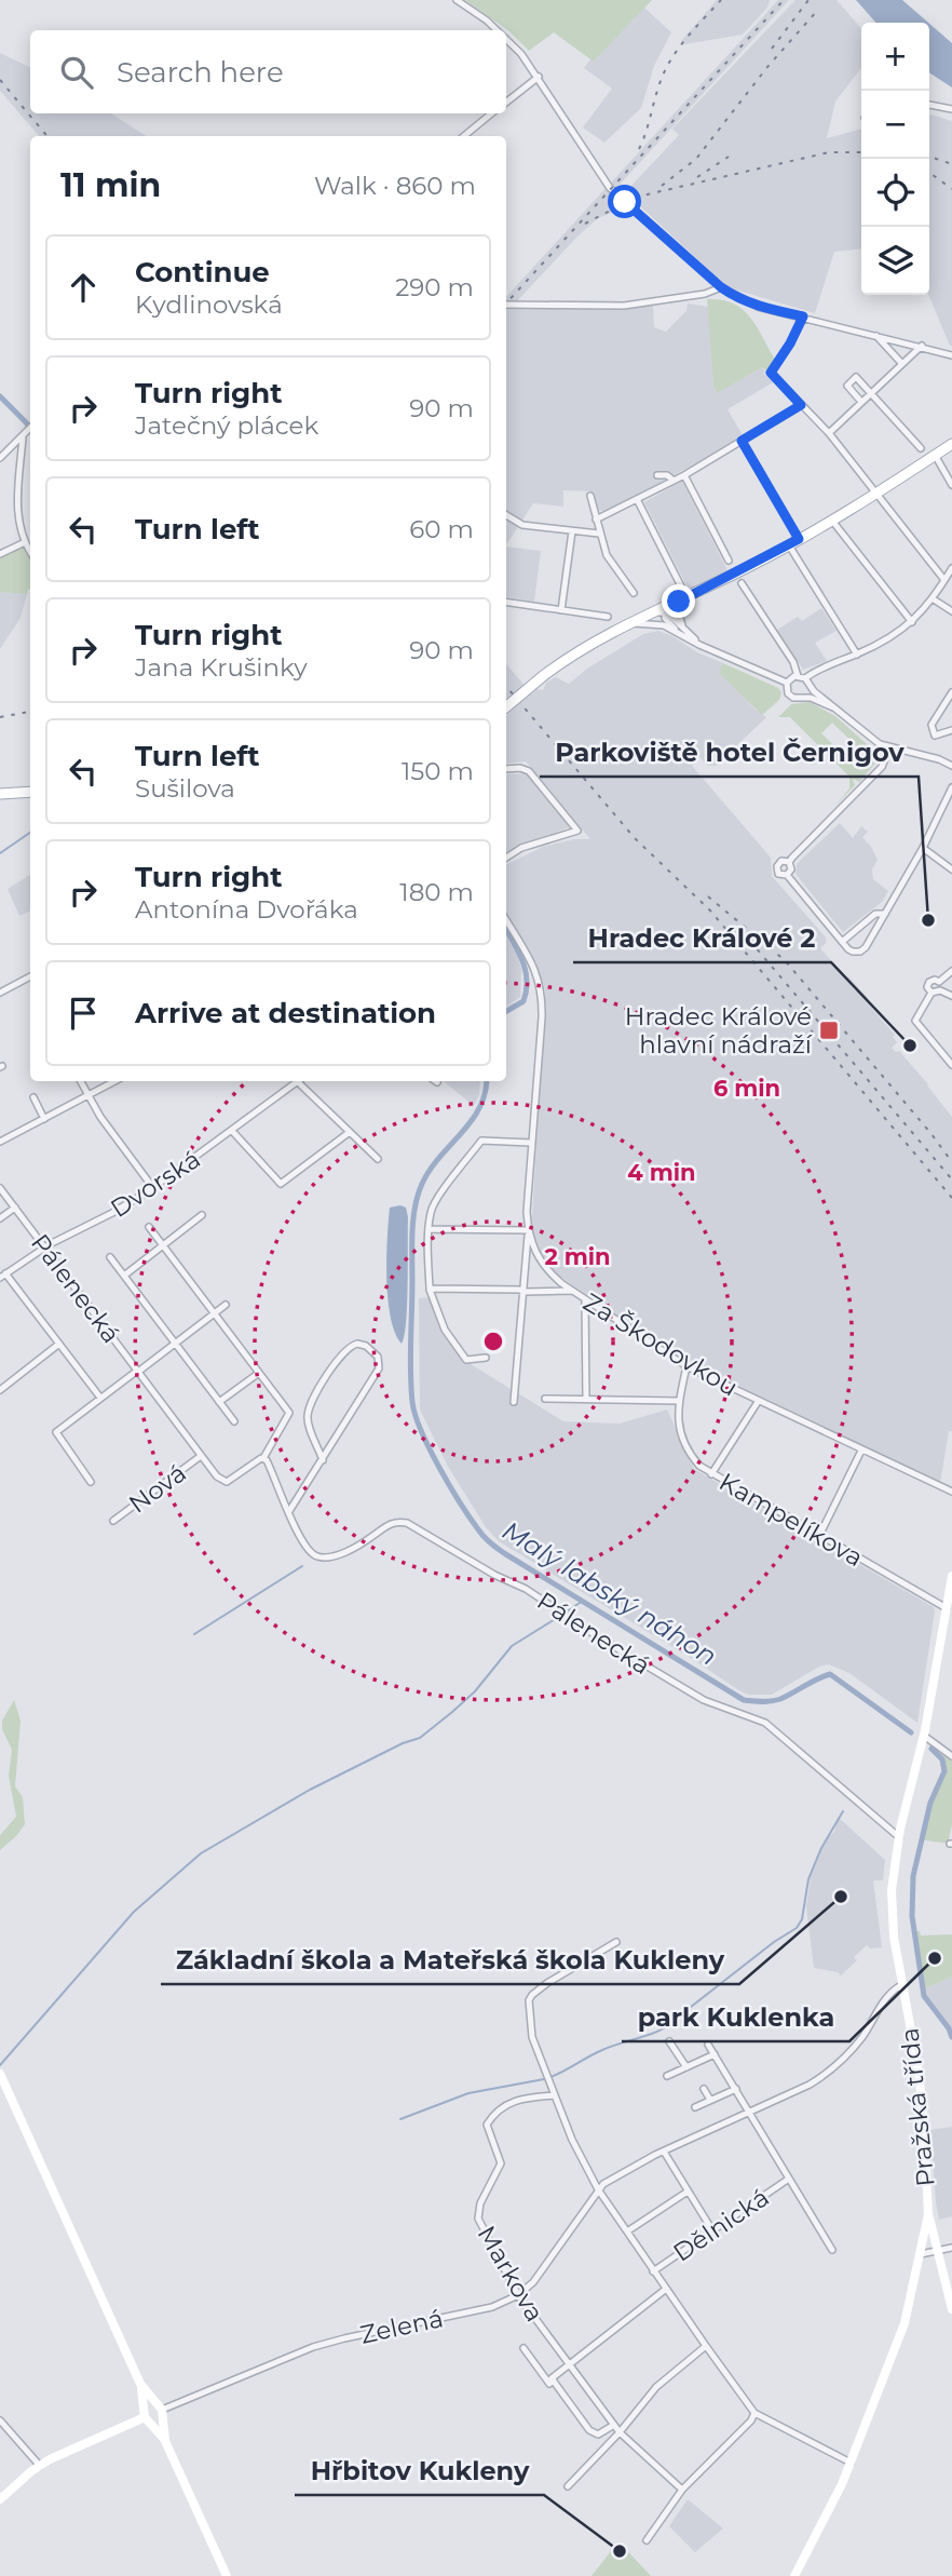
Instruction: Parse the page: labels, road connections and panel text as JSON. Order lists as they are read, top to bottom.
{
  "streets": {
    "street": [
      "Dvorská",
      "Pálenecká",
      "Za Škodovkou",
      "Nová",
      "Kampelíkova",
      "Pražská třída",
      "Dělnická",
      "Markova",
      "Zelená"
    ]
  },
  "crossings": [
    ["Dvorská", "Pálenecká"],
    ["Pálenecká", "Nová"],
    ["Pálenecká", "Pražská třída"],
    ["Za Škodovkou", "Kampelíkova"],
    ["Kampelíkova", "Pražská třída"],
    ["Pražská třída", "Zelená"],
    ["Markova", "Zelená"]
  ],
  "water": ["Malý labský náhon"],
  "places": {
    "other": [
      "Parkoviště hotel Černigov",
      "Hradec Králové 2",
      "Základní škola a Mateřská škola Kukleny",
      "park Kuklenka",
      "Hřbitov Kukleny"
    ],
    "transit": ["Hradec Králové hlavní nádraží"]
  },
  "page": {
    "map_buttons": ["+", "−"],
    "search": "Search here",
    "heading": ["11 min", "Walk · 860 m"],
    "list": [
      ["Continue", "Kydlinovská", "290 m"],
      ["Turn right", "Jatečný plácek", "90 m"],
      ["Turn left", "60 m"],
      ["Turn right", "Jana Krušinky", "90 m"],
      ["Turn left", "Sušilova", "150 m"],
      ["Turn right", "Antonína Dvořáka", "180 m"],
      "Arrive at destination"
    ]
  },
  "rings": ["6 min", "4 min", "2 min"]
}
